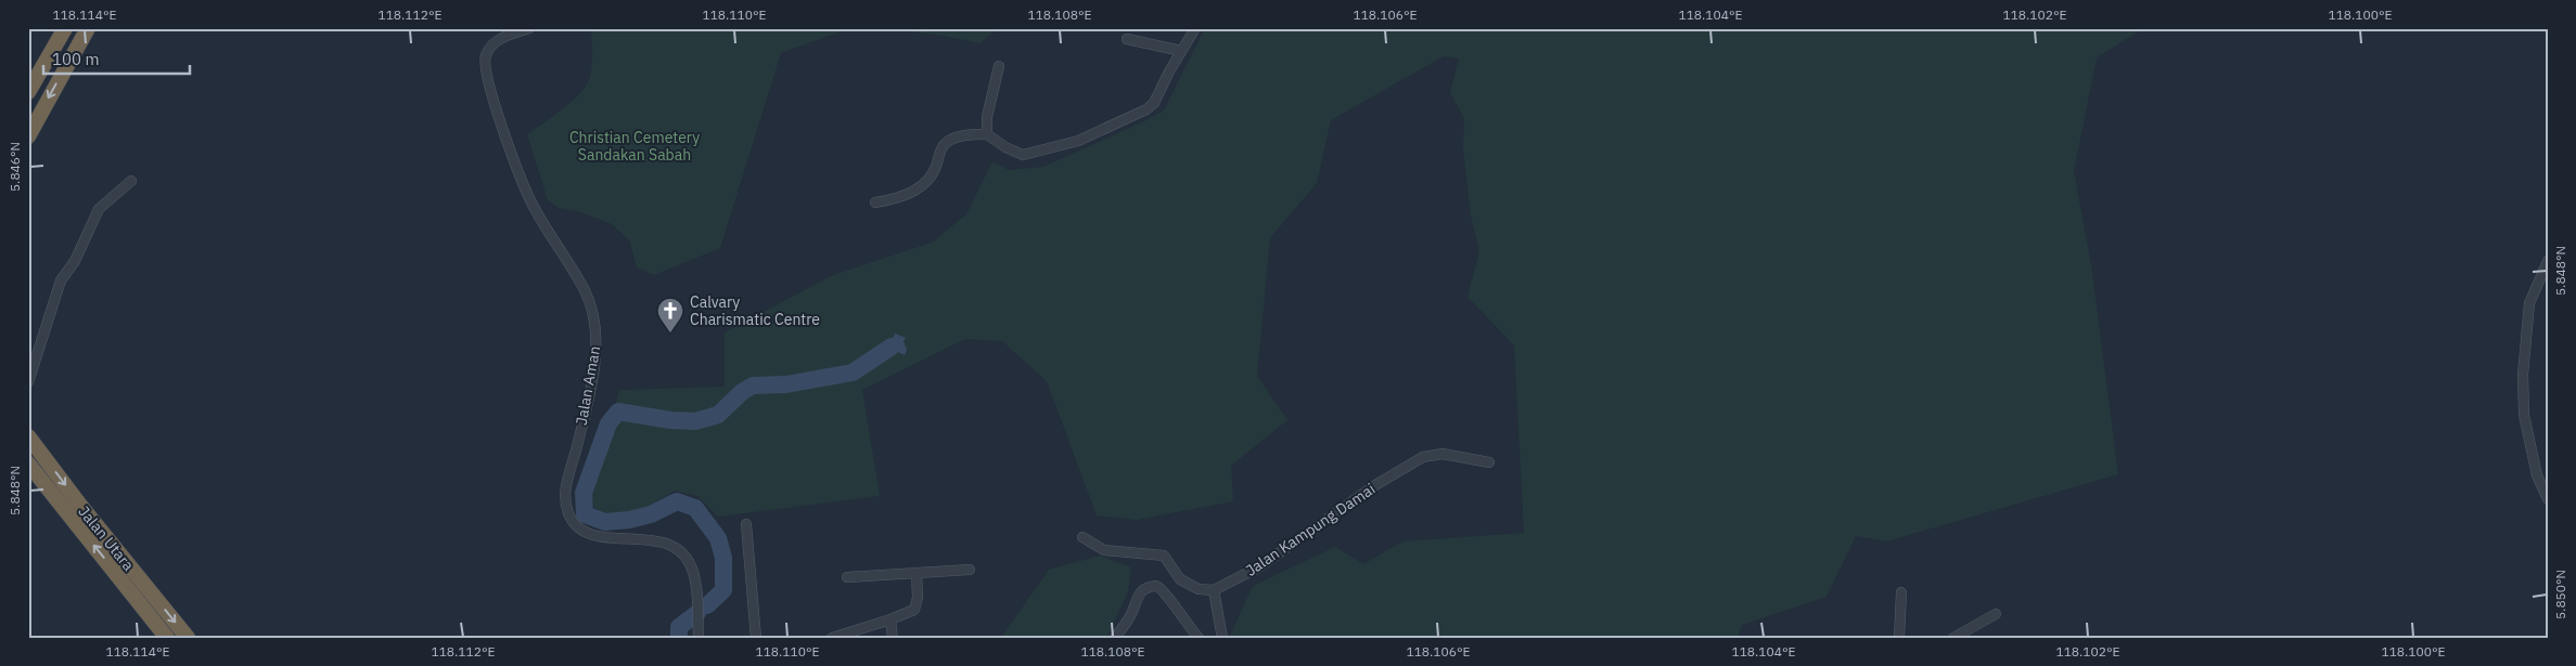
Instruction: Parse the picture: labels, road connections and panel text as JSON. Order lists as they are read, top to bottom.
{
  "streets": {
    "highway": ["Jalan Utara"],
    "street": ["Jalan Aman", "Jalan Kampung Damai"]
  },
  "parks": ["Christian Cemetery Sandakan Sabah"],
  "places": {
    "church": ["Calvary Charismatic Centre"]
  },
  "scale_bar": "100 m",
  "coordinates": [
    "118.114°E",
    "118.112°E",
    "118.110°E",
    "118.108°E",
    "118.106°E",
    "118.104°E",
    "118.102°E",
    "118.100°E",
    "5.846°N",
    "5.848°N",
    "5.850°N"
  ]
}
